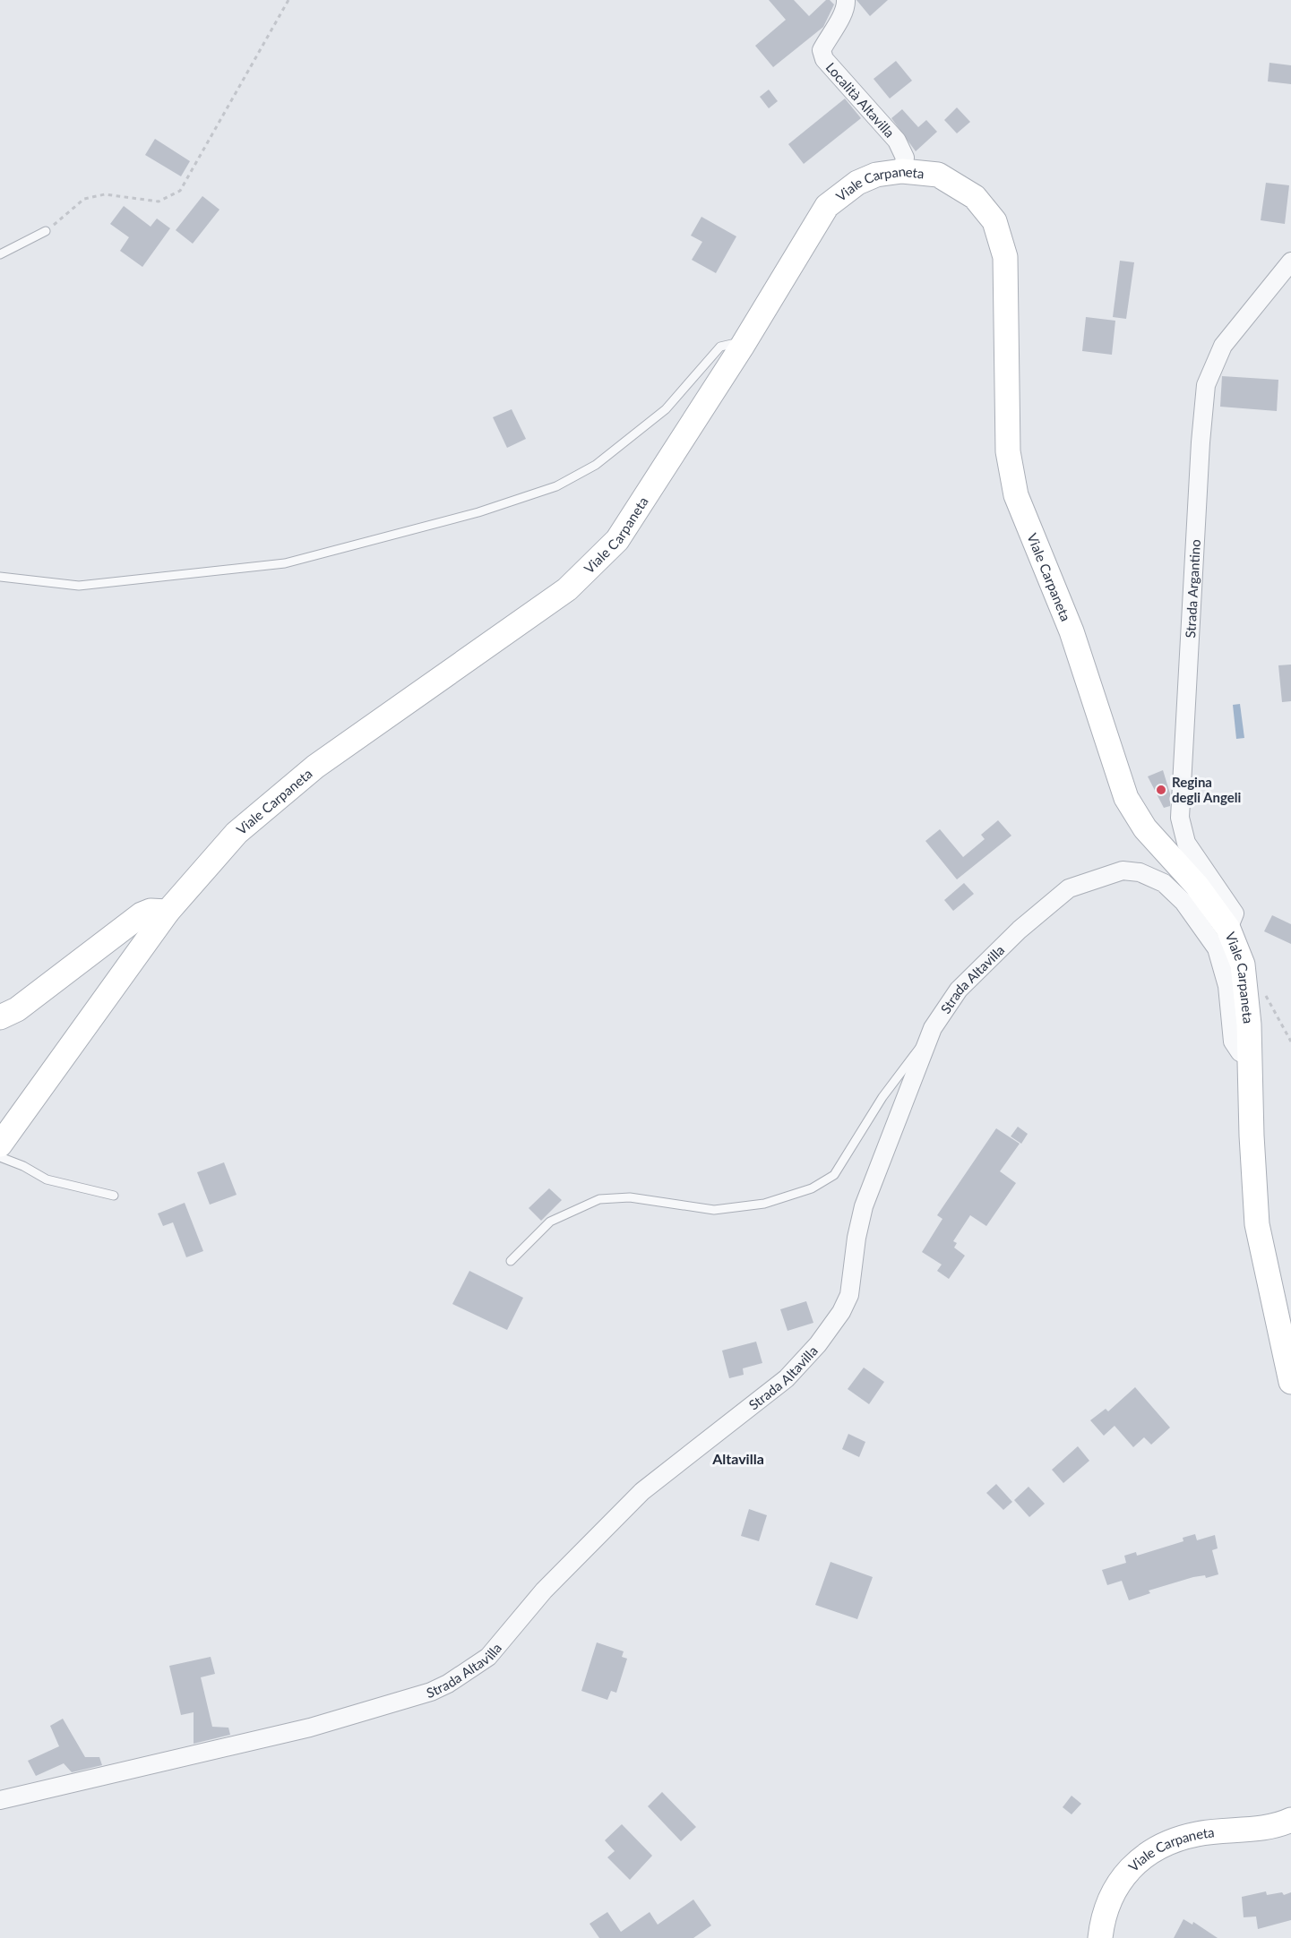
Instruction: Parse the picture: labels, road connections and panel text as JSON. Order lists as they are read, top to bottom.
{
  "streets": {
    "main road": ["Viale Carpaneta"],
    "street": ["Località Altavilla", "Strada Argantino", "Strada Altavilla"]
  },
  "crossings": [
    ["Località Altavilla", "Viale Carpaneta"],
    ["Viale Carpaneta", "Strada Argantino"],
    ["Viale Carpaneta", "Strada Altavilla"]
  ],
  "districts": ["Altavilla"],
  "places": ["Regina degli Angeli"]
}
